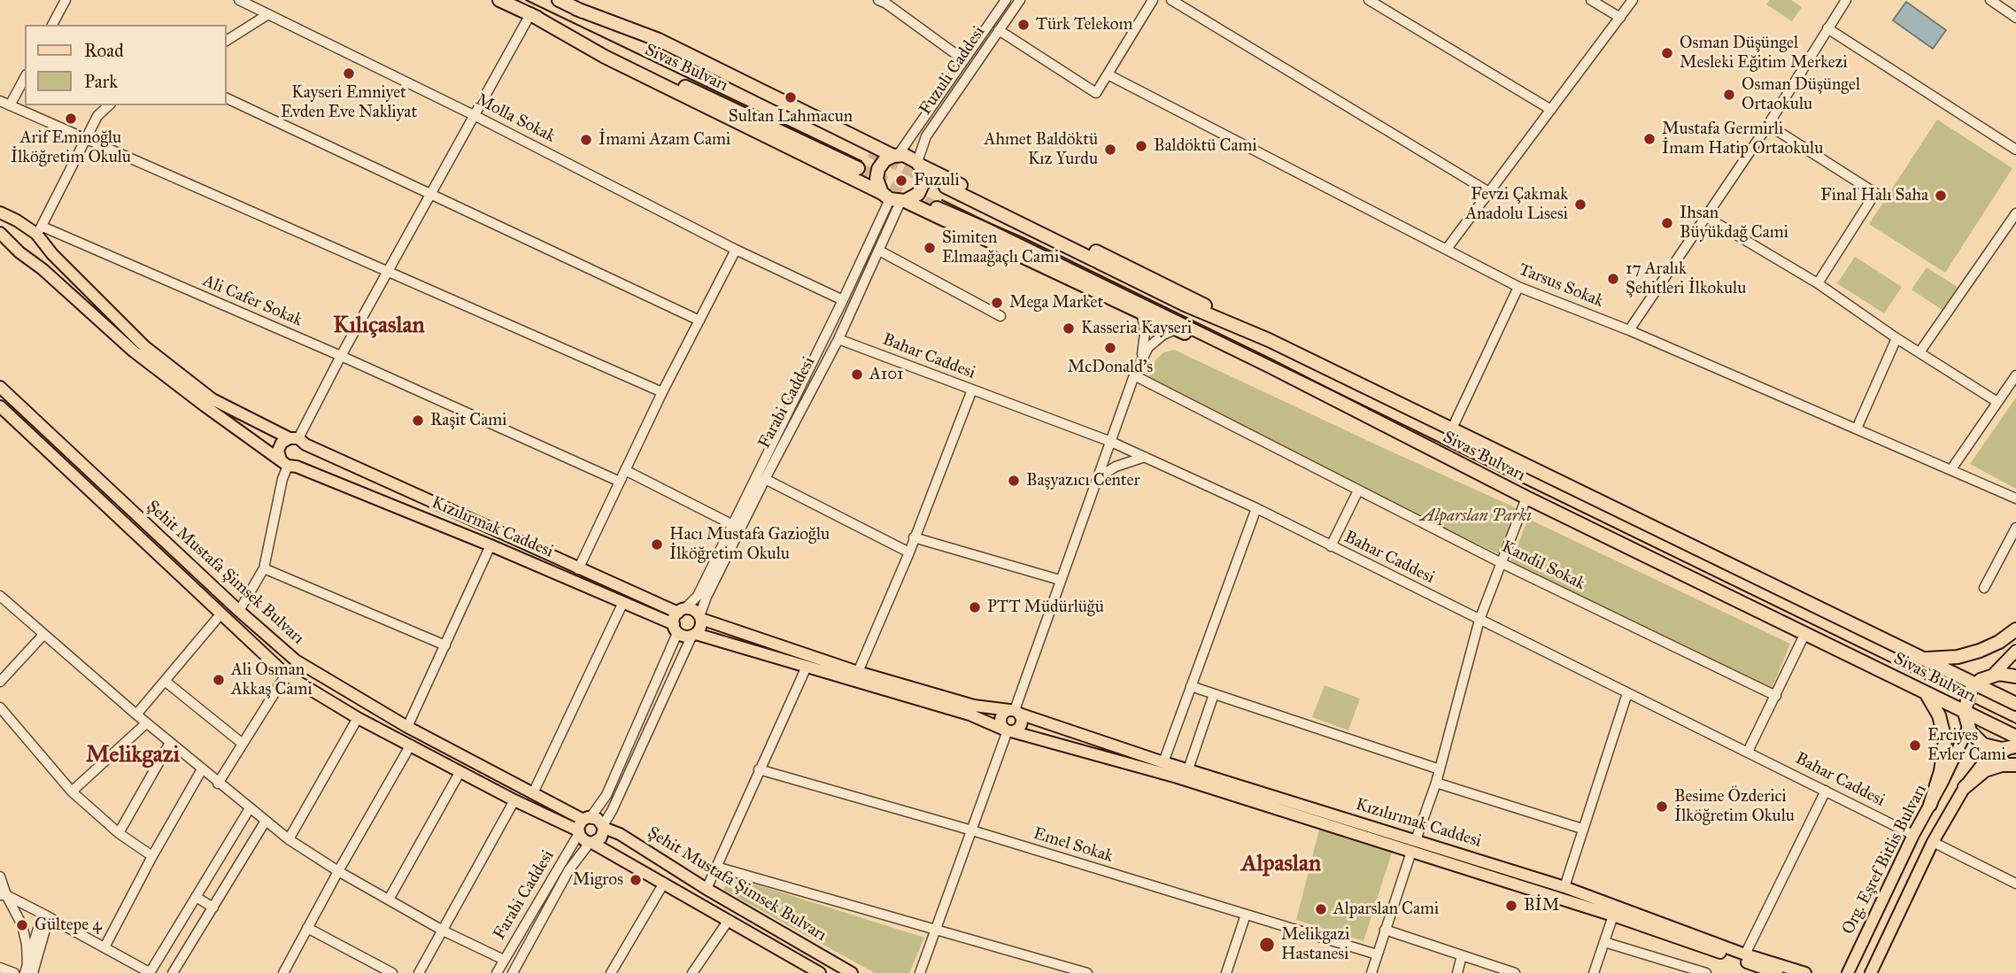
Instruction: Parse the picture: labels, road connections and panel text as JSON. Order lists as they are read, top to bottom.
{
  "streets": {
    "highway": ["Sivas Bulvarı"],
    "main road": ["Kızılırmak Caddesi", "Şehit Mustafa Şimsek Bulvarı", "Org. Eşref Bitlis Bulvarı"],
    "street": [
      "Fuzuli Caddesi",
      "Molla Sokak",
      "Tarsus Sokak",
      "Ali Cafer Sokak",
      "Bahar Caddesi",
      "Farabi Caddesi",
      "Kandil Sokak",
      "Emel Sokak"
    ]
  },
  "crossings": [
    ["Fuzuli Caddesi", "Farabi Caddesi"],
    ["Molla Sokak", "Farabi Caddesi"],
    ["Ali Cafer Sokak", "Kızılırmak Caddesi"],
    ["Bahar Caddesi", "Farabi Caddesi"],
    ["Bahar Caddesi", "Org. Eşref Bitlis Bulvarı"],
    ["Farabi Caddesi", "Kızılırmak Caddesi"],
    ["Farabi Caddesi", "Şehit Mustafa Şimsek Bulvarı"]
  ],
  "districts": ["Kılıçaslan", "Melikgazi", "Alpaslan"],
  "parks": ["Alparslan Parkı"],
  "places": [
    "Türk Telekom",
    "Osman Düşüngel Mesleki Eğitim Merkezi",
    "Kayseri Emniyet Evden Eve Nakliyat",
    "Osman Düşüngel Ortaokulu",
    "Sultan Lahmacun",
    "Arif Eminoğlu İlköğretim Okulu",
    "Mustafa Germirli İmam Hatip Ortaokulu",
    "İmami Azam Cami",
    "Baldöktü Cami",
    "Ahmet Baldöktü Kız Yurdu",
    "Fuzuli",
    "Final Halı Saha",
    "Fevzi Çakmak Anadolu Lisesi",
    "Ihsan Büyükdağ Cami",
    "Simiten Elmaağaçlı Cami",
    "17 Aralık Şehitleri İlkokulu",
    "Mega Market",
    "Kasseria Kayseri",
    "McDonald's",
    "A101",
    "Raşit Cami",
    "Başyazıcı Center",
    "Hacı Mustafa Gazioğlu İlköğretim Okulu",
    "PTT Müdürlüğü",
    "Ali Osman Akkaş Cami",
    "Erciyes Evler Cami",
    "Besime Özderici İlköğretim Okulu",
    "Migros",
    "BİM",
    "Alparslan Cami",
    "Gültepe 4",
    "Melikgazi Hastanesi"
  ],
  "legend": ["Road", "Park"]
}
